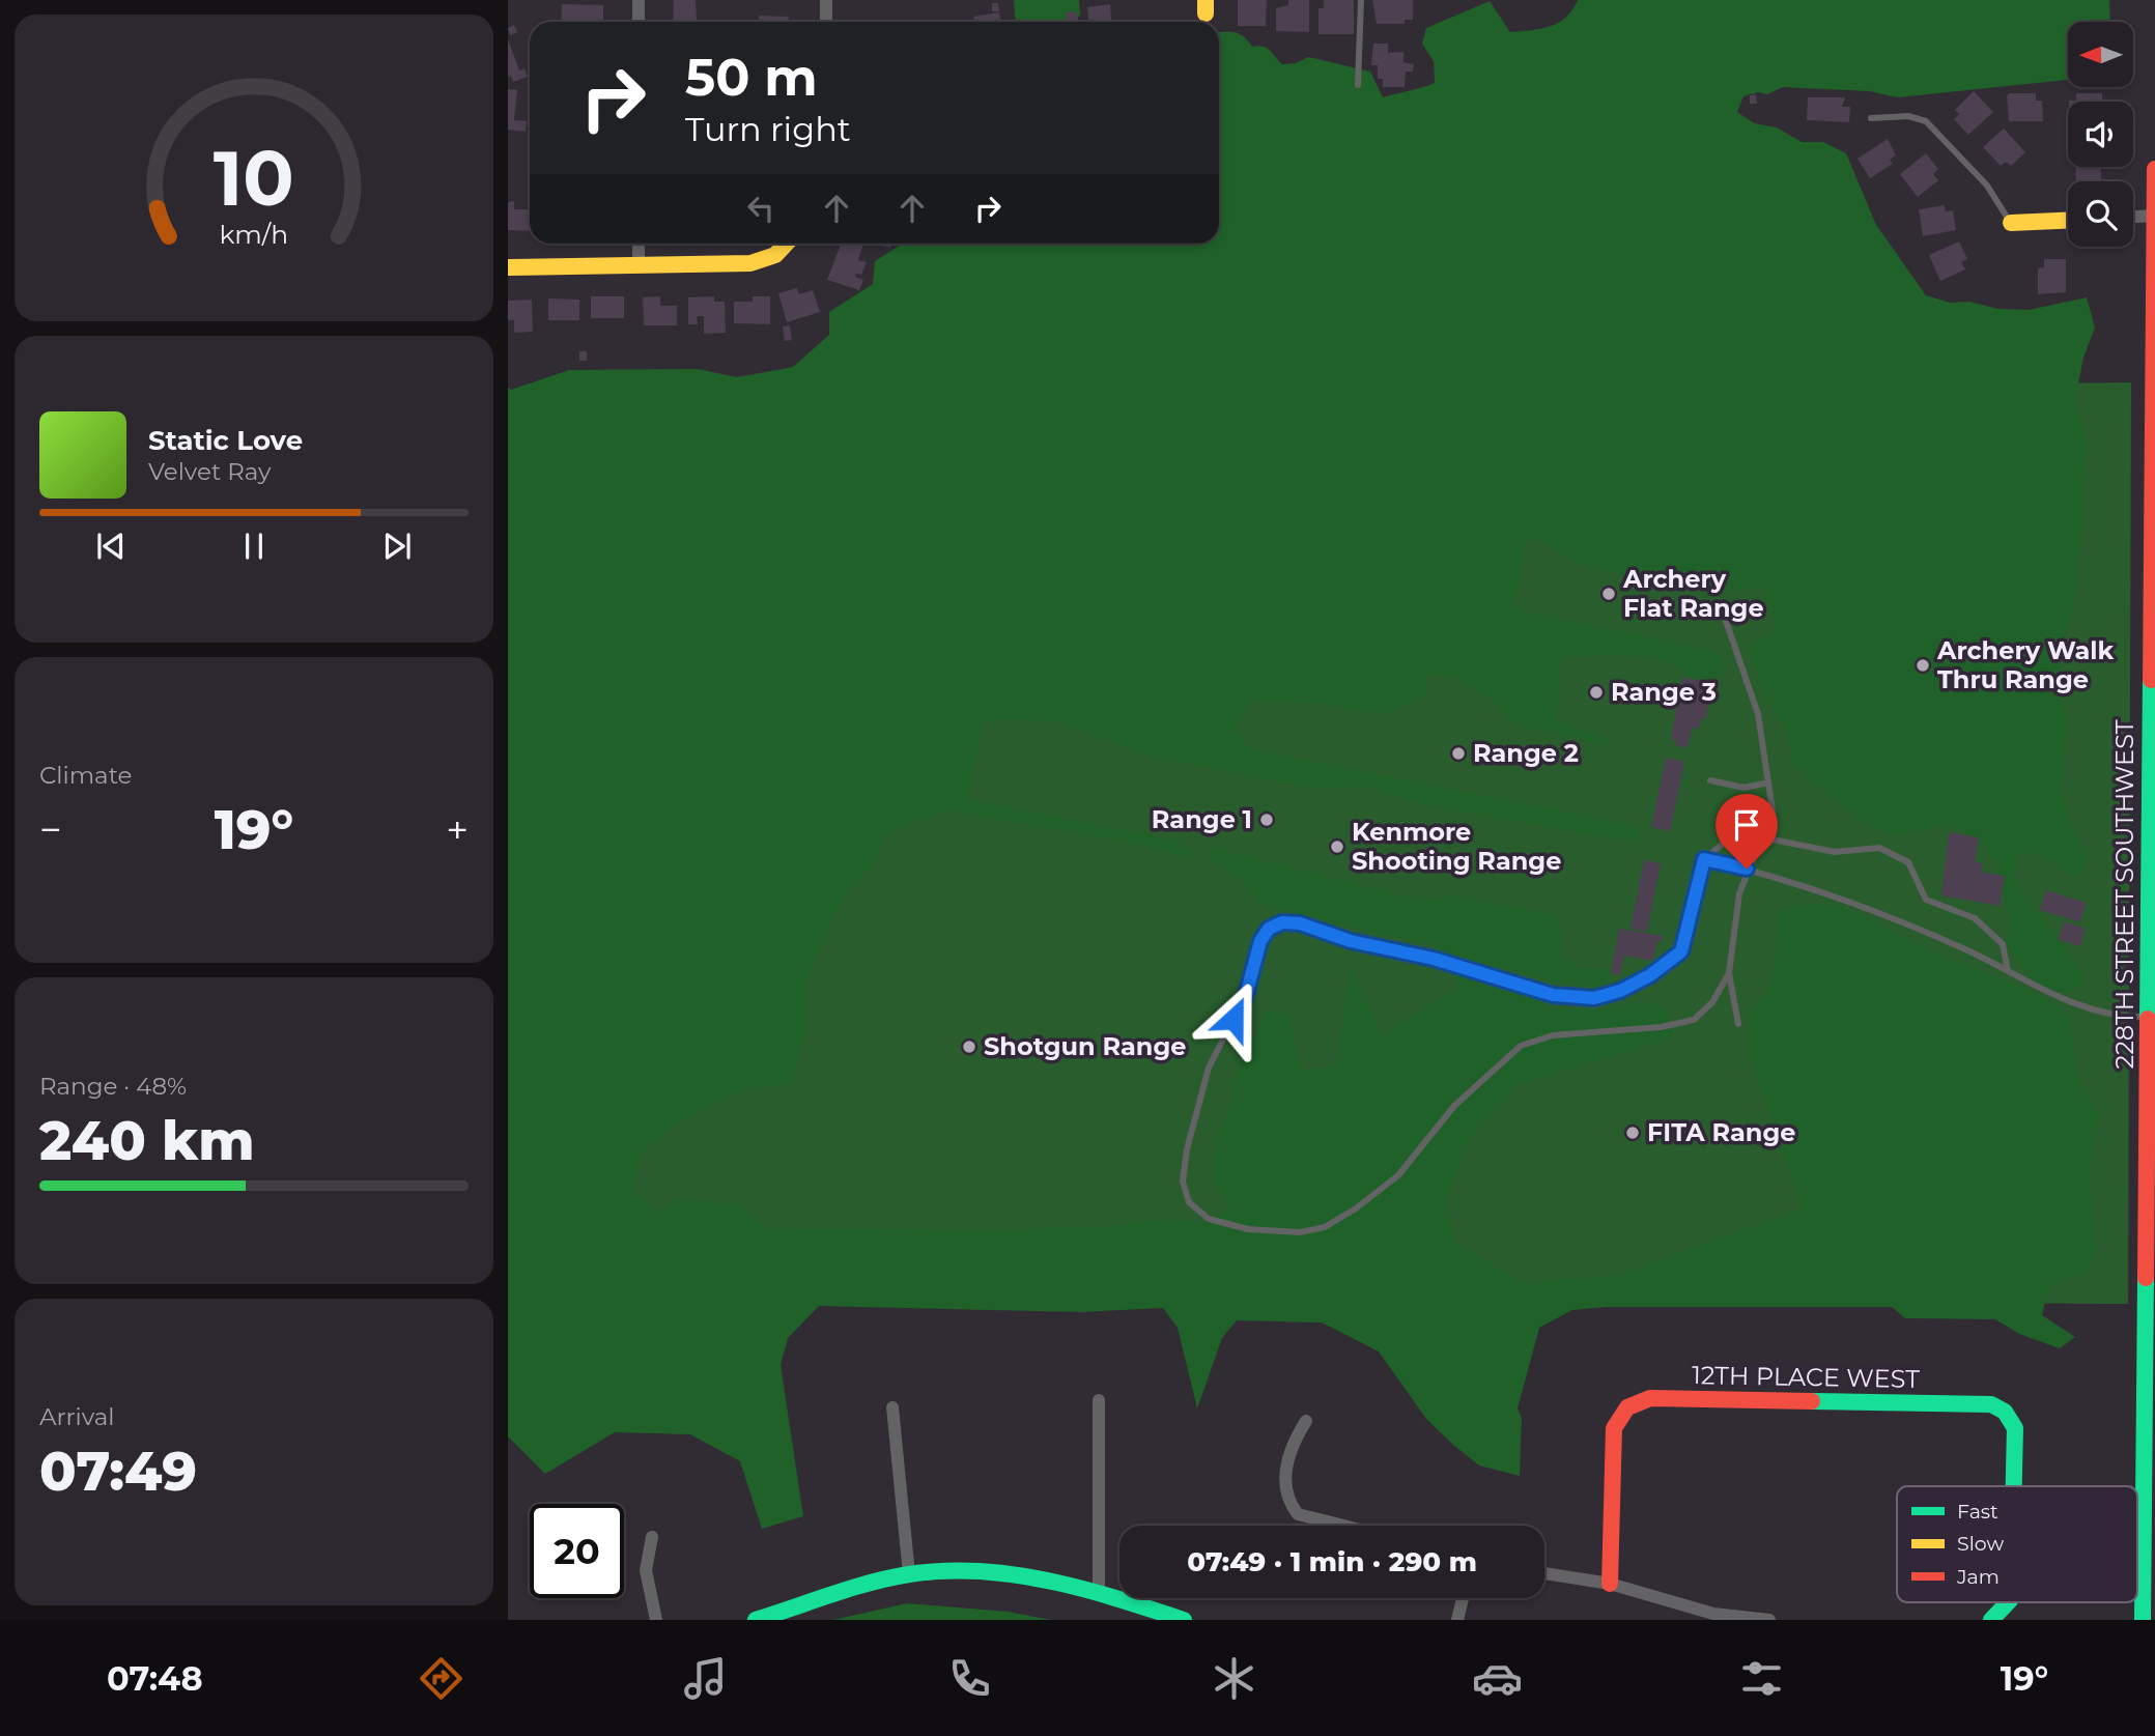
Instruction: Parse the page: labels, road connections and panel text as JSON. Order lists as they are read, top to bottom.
{
  "streets": {
    "street": ["228TH STREET SOUTHWEST", "12TH PLACE WEST"]
  },
  "places": [
    "Archery Flat Range",
    "Archery Walk Thru Range",
    "Range 3",
    "Range 2",
    "Range 1",
    "Kenmore Shooting Range",
    "Shotgun Range",
    "FITA Range"
  ],
  "legend": ["Fast", "Slow", "Jam"],
  "north": "left",
  "page": {
    "turn": ["50 m", "Turn right"],
    "song": ["Static Love", "Velvet Ray"],
    "tile": [
      "Climate",
      ["Range · 48%", "240 km"],
      ["Arrival", "07:49"]
    ],
    "heat": ["−", "19°", "+"],
    "limit": "20",
    "trip": "07:49 · 1 min · 290 m",
    "tabs": ["07:48", "19°"],
    "gauge": ["10", "km/h"]
  }
}
